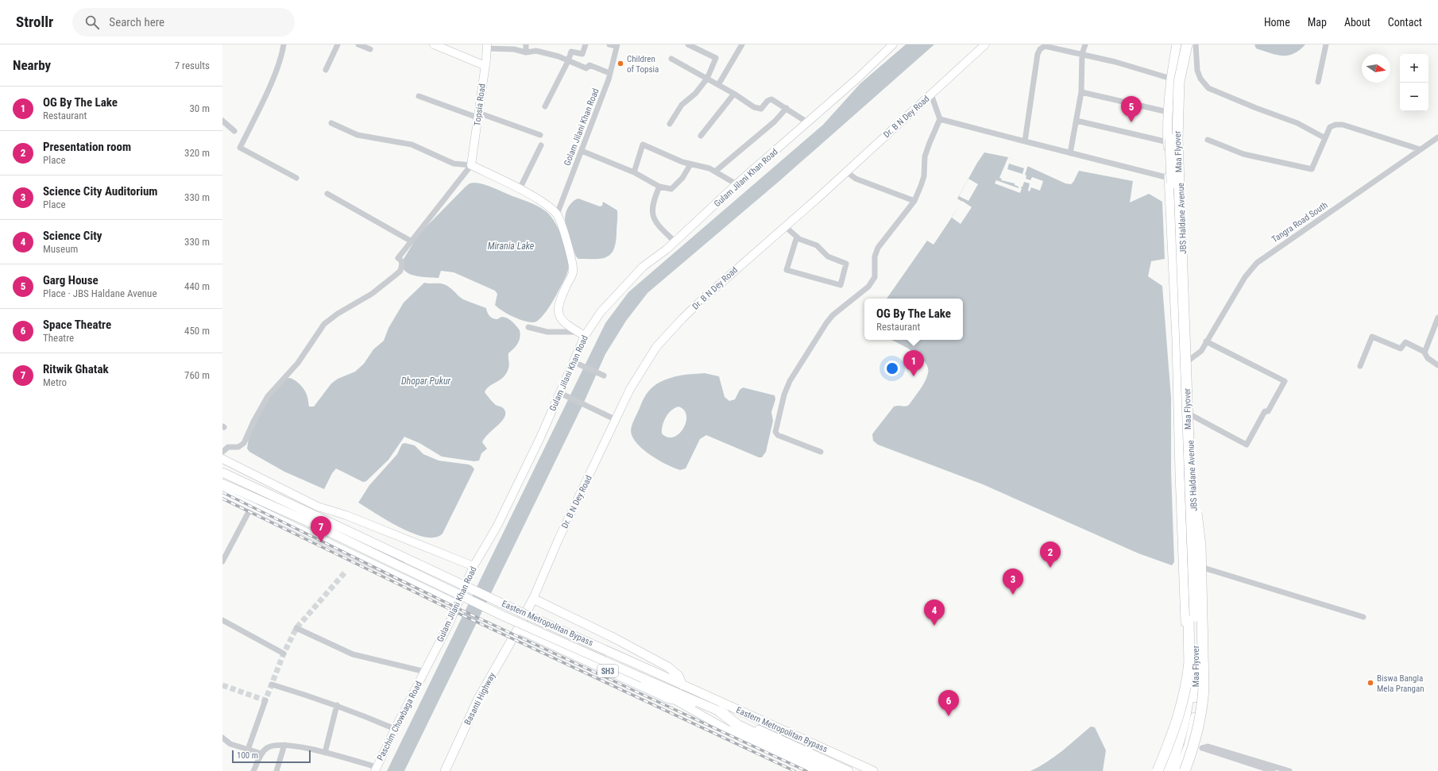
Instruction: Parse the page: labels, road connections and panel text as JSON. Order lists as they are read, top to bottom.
{
  "streets": {
    "highway": ["Maa Flyover"],
    "main road": [
      "JBS Haldane Avenue",
      "Eastern Metropolitan Bypass",
      "SH3",
      "Basanti Highway"
    ],
    "street": [
      "Topsia Road",
      "Dr. B N Dey Road",
      "Golam Jilani Khan Road",
      "Gulam Jilani Khan Road",
      "Tangra Road South",
      "Paschim Chowbaga Road"
    ]
  },
  "crossings": [
    ["Dr. B N Dey Road", "Basanti Highway"],
    ["Gulam Jilani Khan Road", "Paschim Chowbaga Road"],
    ["JBS Haldane Avenue", "Tangra Road South"],
    ["SH3", "Basanti Highway"]
  ],
  "water": ["Mirania Lake", "Dhopar Pukur"],
  "places": ["Children of Topsia", "Biswa Bangla Mela Prangan"],
  "scale_bar": "100 m",
  "north": "right",
  "page": {
    "header": "Strollr",
    "search": "Search here",
    "nav": [
      "Home",
      "Map",
      "About",
      "Contact"
    ],
    "heading": ["Nearby", "7 results"],
    "map_buttons": ["+", "−"],
    "list": [
      {
        "mark": "1",
        "name": "OG By The Lake",
        "note": "Restaurant",
        "value": "30 m"
      },
      {
        "mark": "2",
        "name": "Presentation room",
        "note": "Place",
        "value": "320 m"
      },
      {
        "mark": "3",
        "name": "Science City Auditorium",
        "note": "Place",
        "value": "330 m"
      },
      {
        "mark": "4",
        "name": "Science City",
        "note": "Museum",
        "value": "330 m"
      },
      {
        "mark": "5",
        "name": "Garg House",
        "note": "Place · JBS Haldane Avenue",
        "value": "440 m"
      },
      {
        "mark": "6",
        "name": "Space Theatre",
        "note": "Theatre",
        "value": "450 m"
      },
      {
        "mark": "7",
        "name": "Ritwik Ghatak",
        "note": "Metro",
        "value": "760 m"
      }
    ],
    "pins": [
      "5",
      "1",
      "7",
      "2",
      "3",
      "4",
      "6"
    ],
    "popup": ["OG By The Lake", "Restaurant"],
    "scale": "100 m"
  }
}
